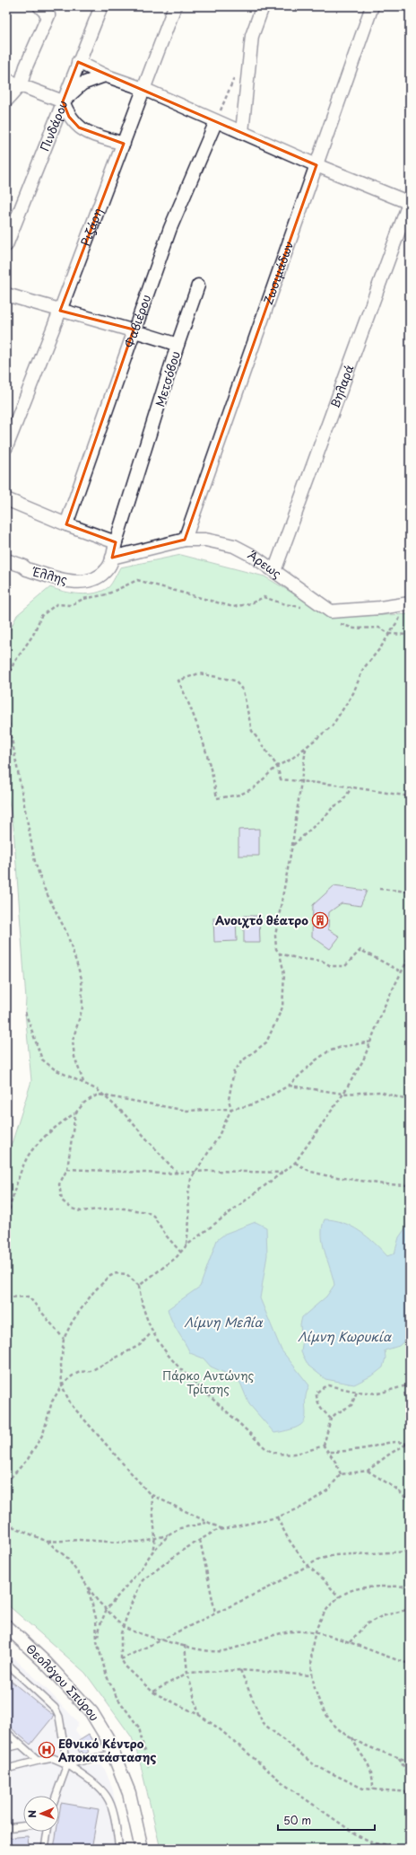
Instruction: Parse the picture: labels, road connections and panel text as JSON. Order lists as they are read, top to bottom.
{
  "streets": {
    "street": [
      "Πινδάρου",
      "Ριζάρη",
      "Ζωσιμάδων",
      "Φαβιέρου",
      "Μετσόβου",
      "Βηλαρά",
      "Άρεως",
      "Έλλης",
      "Θεολόγου Σπύρου"
    ]
  },
  "crossings": [
    ["Ριζάρη", "Μετσόβου"],
    ["Ζωσιμάδων", "Άρεως"],
    ["Φαβιέρου", "Μετσόβου"],
    ["Μετσόβου", "Έλλης"],
    ["Βηλαρά", "Άρεως"],
    ["Άρεως", "Έλλης"]
  ],
  "water": ["Λίμνη Μελία", "Λίμνη Κωρυκία"],
  "parks": ["Πάρκο Αντώνης Τρίτσης"],
  "places": {
    "building": ["Ανοιχτό θέατρο"],
    "hospital": ["Εθνικό Κέντρο Αποκατάστασης"]
  },
  "scale_bar": "50 m",
  "north": "left"
}
